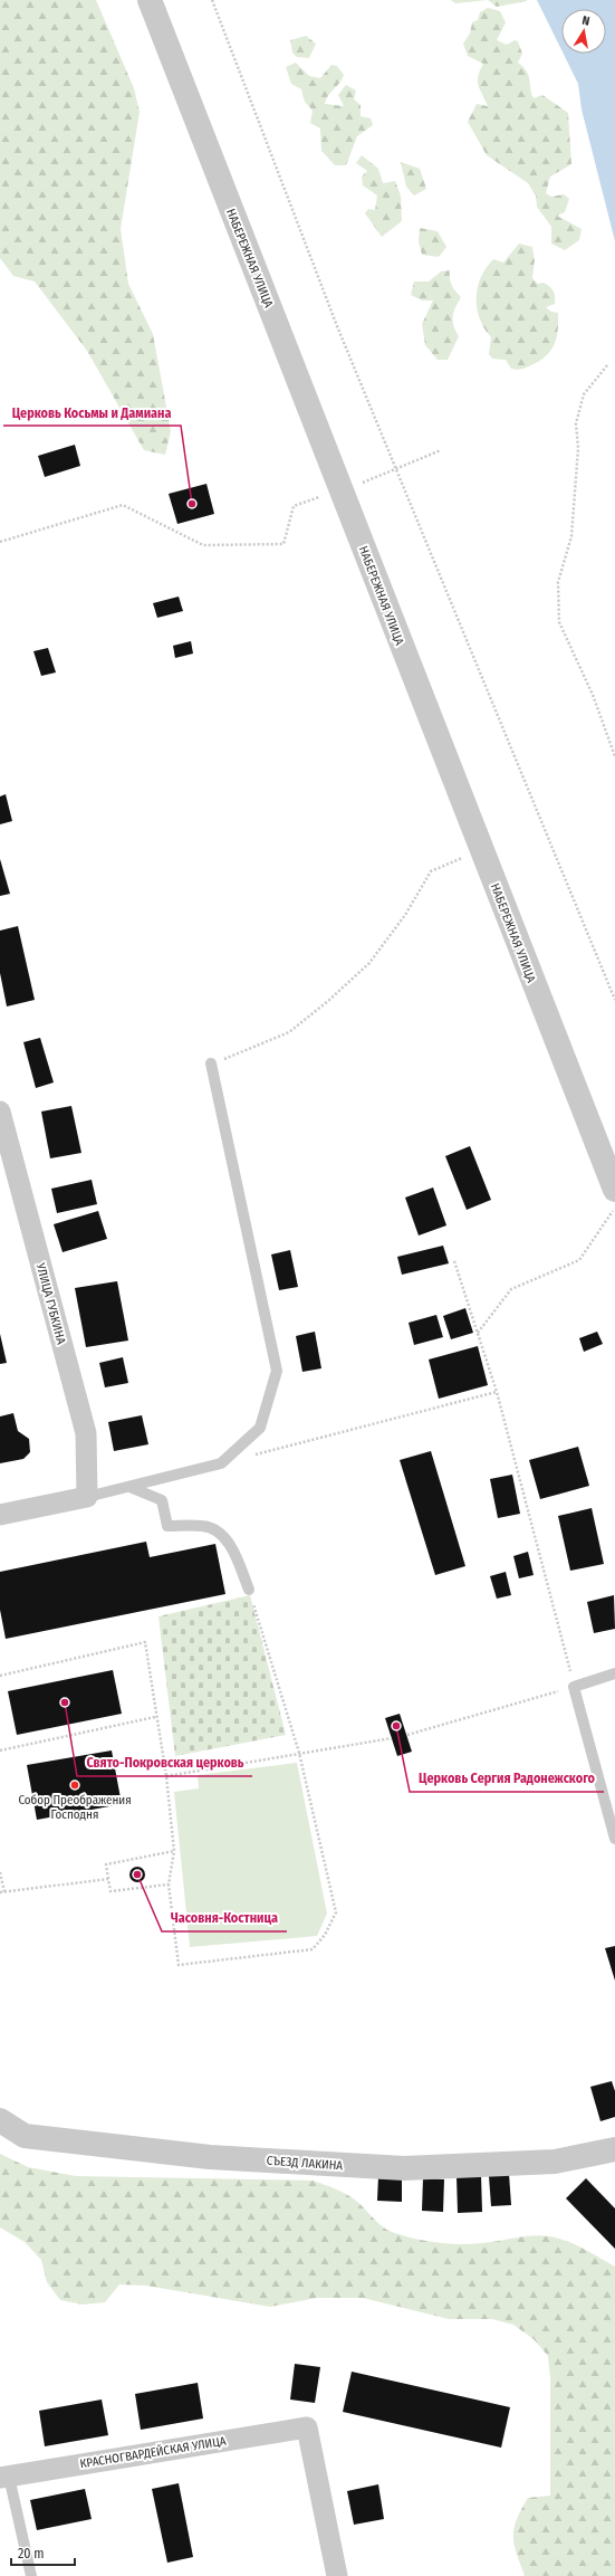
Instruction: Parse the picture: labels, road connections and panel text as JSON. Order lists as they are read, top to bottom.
{
  "streets": {
    "street": [
      "НАБЕРЕЖНАЯ УЛИЦА",
      "УЛИЦА ГУБКИНА",
      "СЪЕЗД ЛАКИНА",
      "КРАСНОГВАРДЕЙСКАЯ УЛИЦА"
    ]
  },
  "places": [
    "Церковь Косьмы и Дамиана",
    "Свято-Покровская церковь",
    "Церковь Сергия Радонежского",
    "Собор Преображения Господня",
    "Часовня-Костница"
  ],
  "scale_bar": "20 m",
  "north": "top"
}
